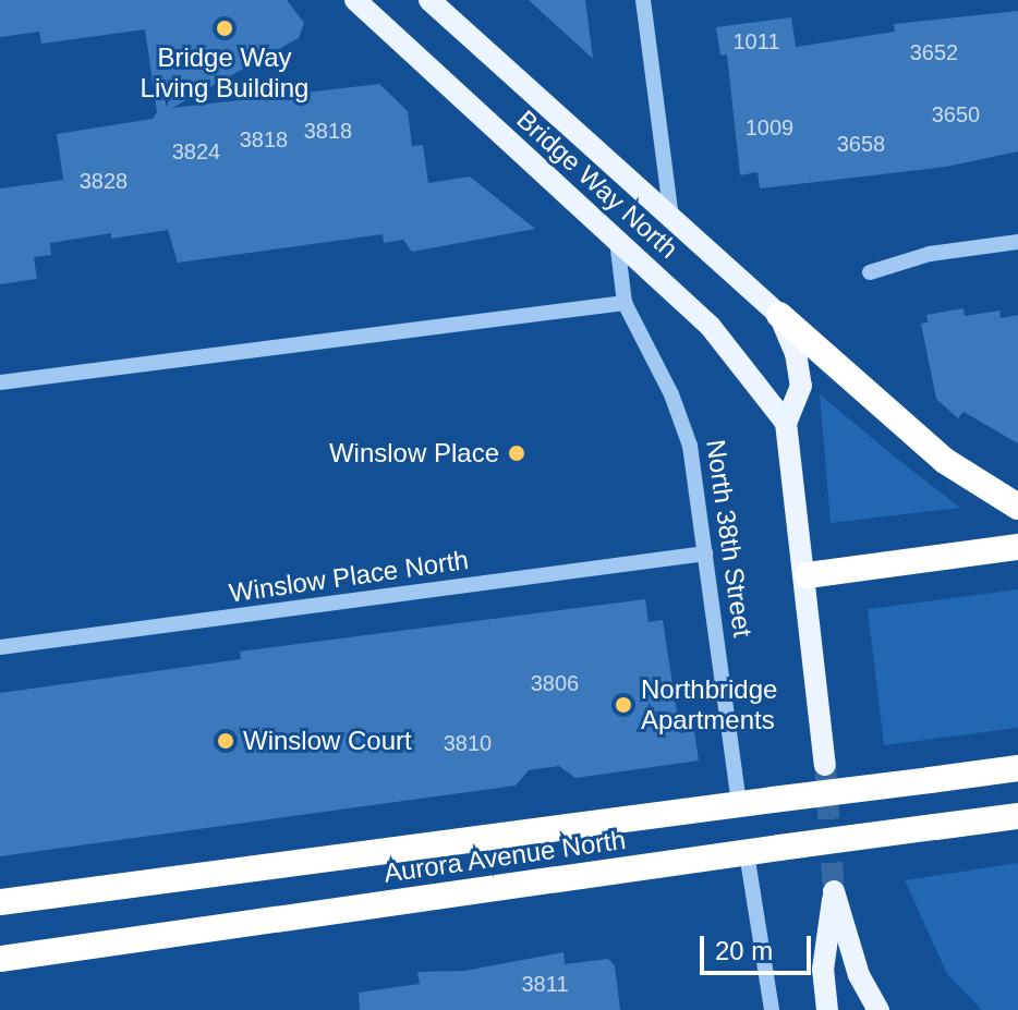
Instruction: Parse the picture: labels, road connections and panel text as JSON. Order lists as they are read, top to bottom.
{
  "streets": {
    "highway": ["Aurora Avenue North"],
    "main road": ["Bridge Way North"],
    "street": ["North 38th Street", "Winslow Place North"]
  },
  "crossings": [
    ["Bridge Way North", "North 38th Street"],
    ["North 38th Street", "Winslow Place North"],
    ["North 38th Street", "Aurora Avenue North"]
  ],
  "places": [
    "Bridge Way Living Building",
    "Winslow Place",
    "Northbridge Apartments",
    "Winslow Court"
  ],
  "house_numbers": [
    "1011",
    "3652",
    "3650",
    "1009",
    "3818",
    "3818",
    "3658",
    "3824",
    "3828",
    "3806",
    "3810",
    "3811"
  ],
  "scale_bar": "20 m"
}
